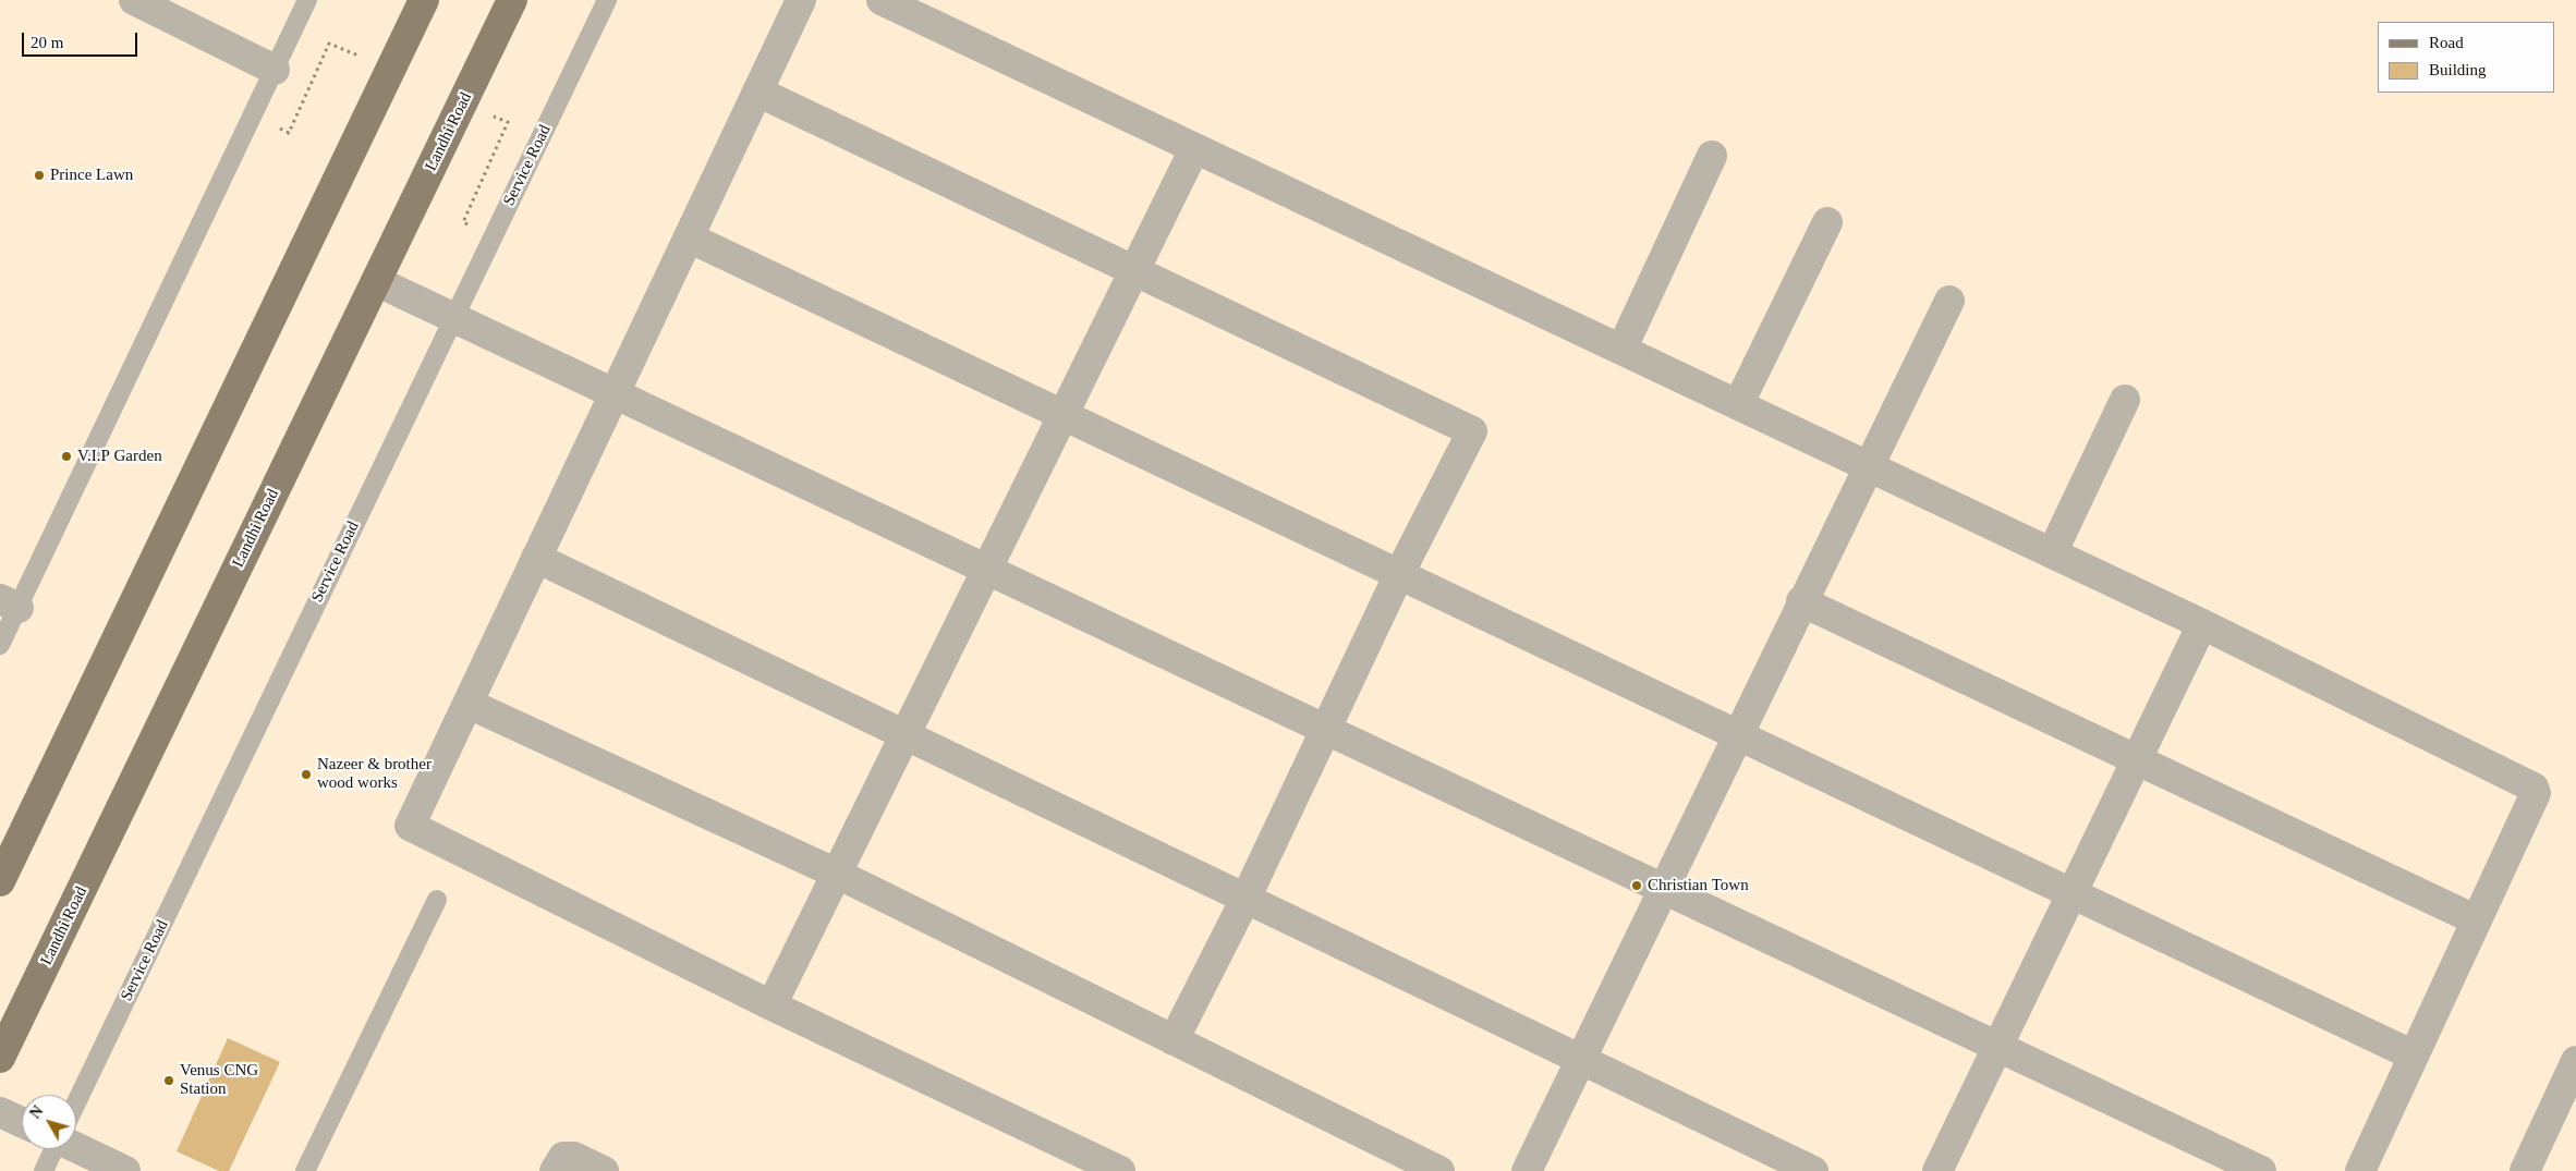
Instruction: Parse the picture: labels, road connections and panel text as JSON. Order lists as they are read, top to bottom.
{
  "streets": {
    "main road": ["Landhi Road"],
    "lane": ["Service Road"]
  },
  "places": [
    "Prince Lawn",
    "V.I.P Garden",
    "Nazeer & brother wood works",
    "Christian Town",
    "Venus CNG Station"
  ],
  "legend": ["Road", "Building"],
  "scale_bar": "20 m",
  "north": "top left"
}
